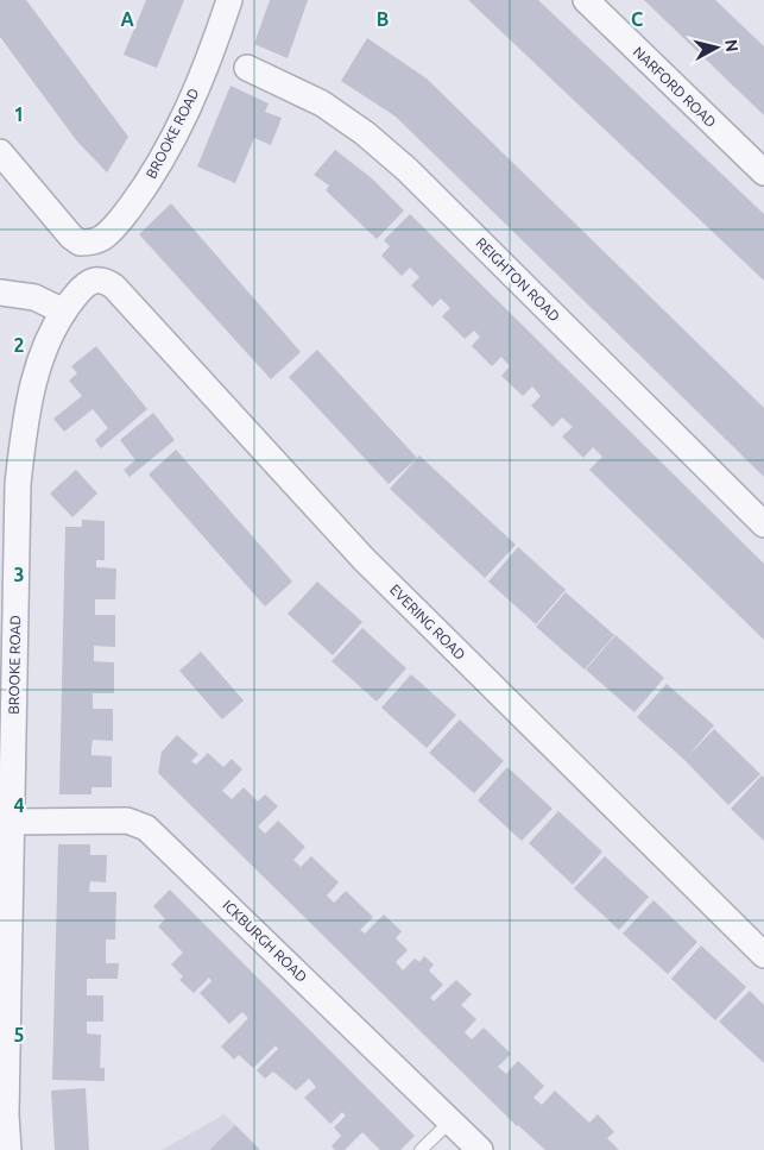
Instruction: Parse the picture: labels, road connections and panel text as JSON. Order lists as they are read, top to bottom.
{
  "streets": {
    "street": [
      "NARFORD ROAD",
      "BROOKE ROAD",
      "REIGHTON ROAD",
      "EVERING ROAD",
      "ICKBURGH ROAD"
    ]
  },
  "crossings": [
    ["BROOKE ROAD", "EVERING ROAD"],
    ["BROOKE ROAD", "ICKBURGH ROAD"]
  ],
  "north": "right",
  "grid": {
    "columns": ["A", "B", "C"],
    "rows": [
      "1",
      "2",
      "3",
      "4",
      "5"
    ]
  }
}
